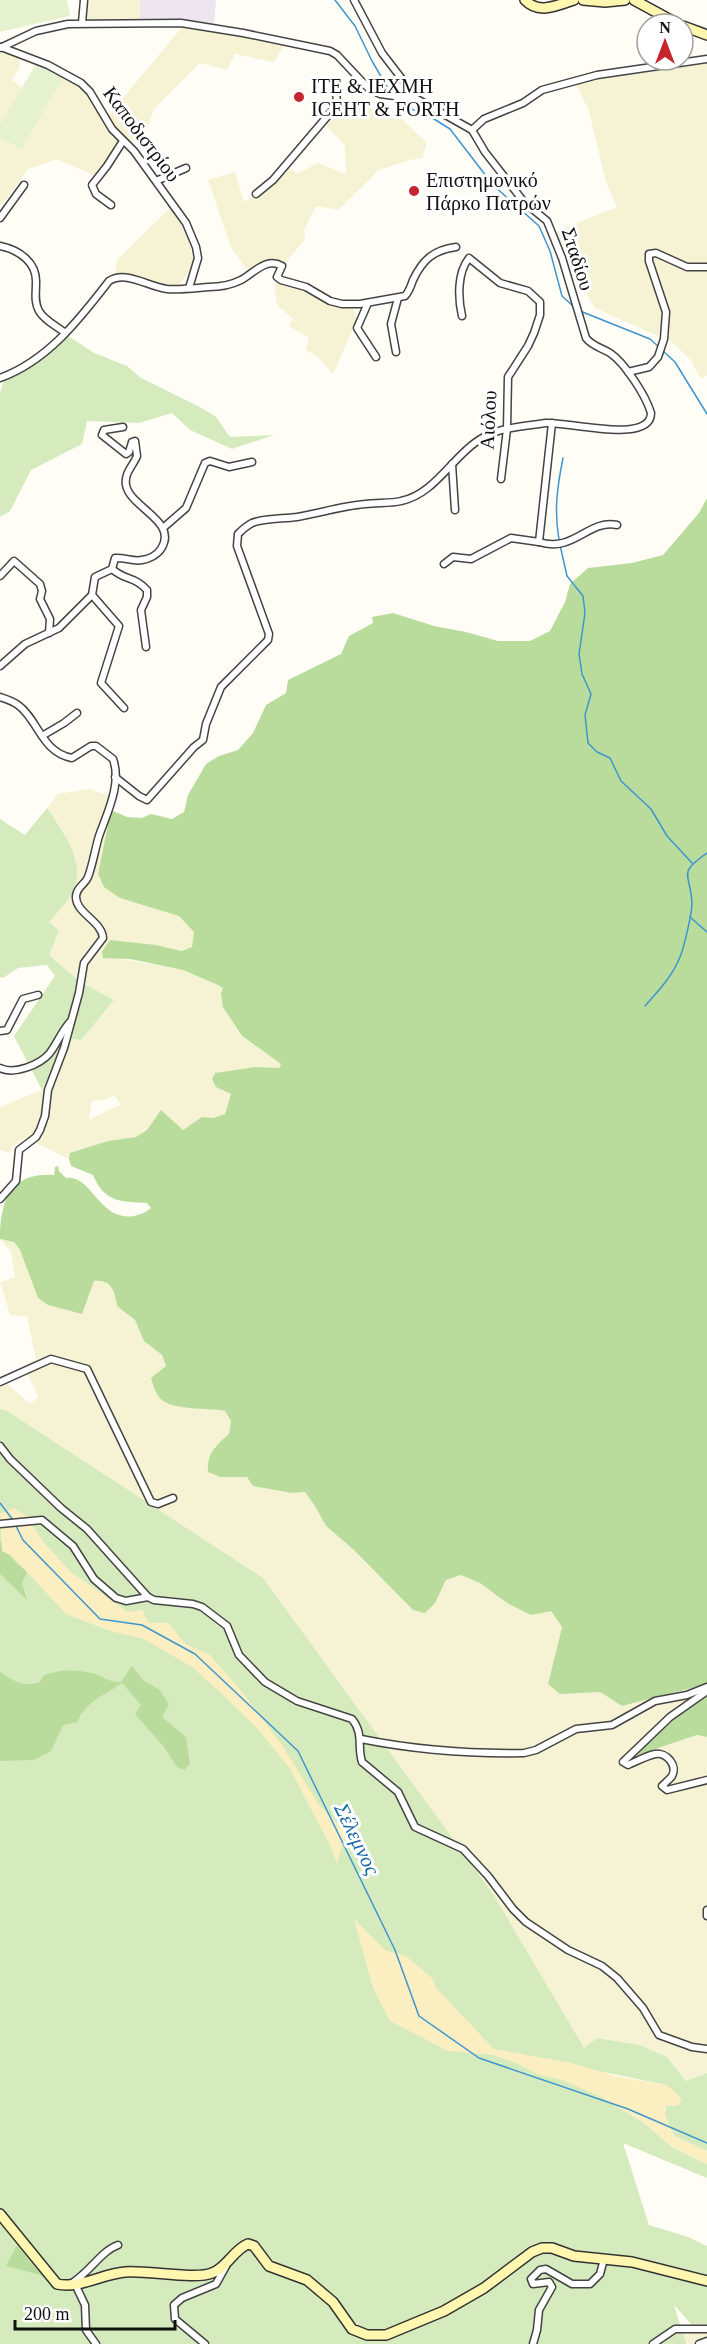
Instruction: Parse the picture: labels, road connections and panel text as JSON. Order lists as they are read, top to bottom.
{
  "streets": {
    "street": ["Καποδιστρίου", "Σταδίου", "Αιόλου"]
  },
  "crossings": [
    ["Καποδιστρίου", "Σταδίου"],
    ["Σταδίου", "Αιόλου"]
  ],
  "water": ["Σέλεμνος"],
  "places": ["ΙΤΕ & ΙΕΧΜΗ ICEHT & FORTH", "Επιστημονικό Πάρκο Πατρών"],
  "scale_bar": "200 m",
  "north": "top"
}
